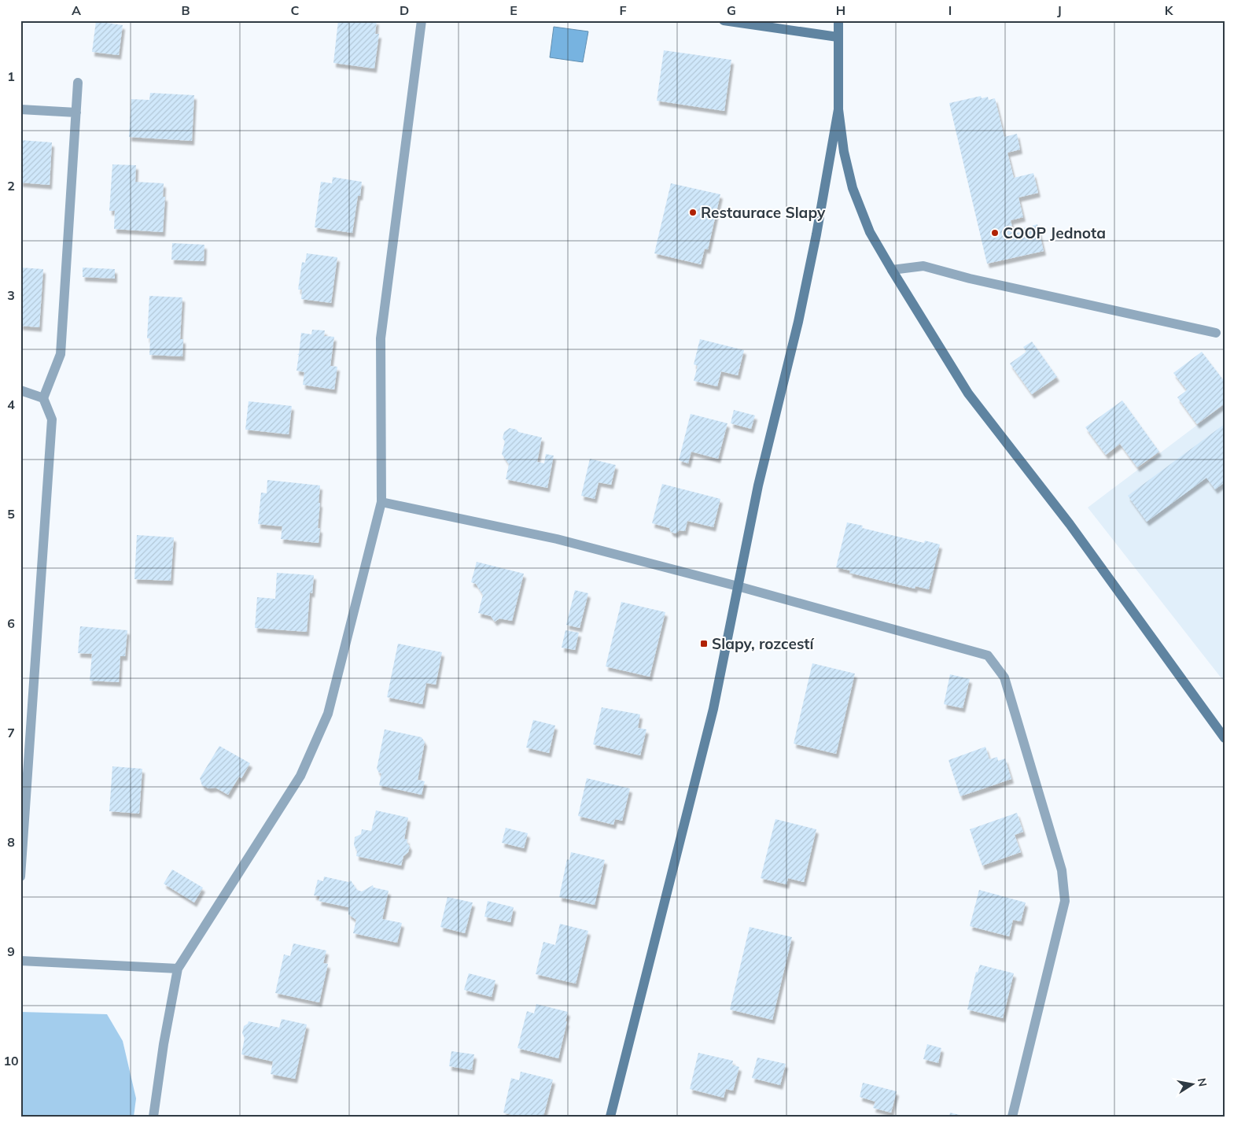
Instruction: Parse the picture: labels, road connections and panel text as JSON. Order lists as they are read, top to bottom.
{
  "places": {
    "other": ["Restaurace Slapy", "COOP Jednota"],
    "transit": ["Slapy, rozcestí"]
  },
  "north": "right",
  "grid": {
    "columns": [
      "A",
      "B",
      "C",
      "D",
      "E",
      "F",
      "G",
      "H",
      "I",
      "J",
      "K"
    ],
    "rows": [
      "1",
      "2",
      "3",
      "4",
      "5",
      "6",
      "7",
      "8",
      "9",
      "10"
    ]
  }
}
